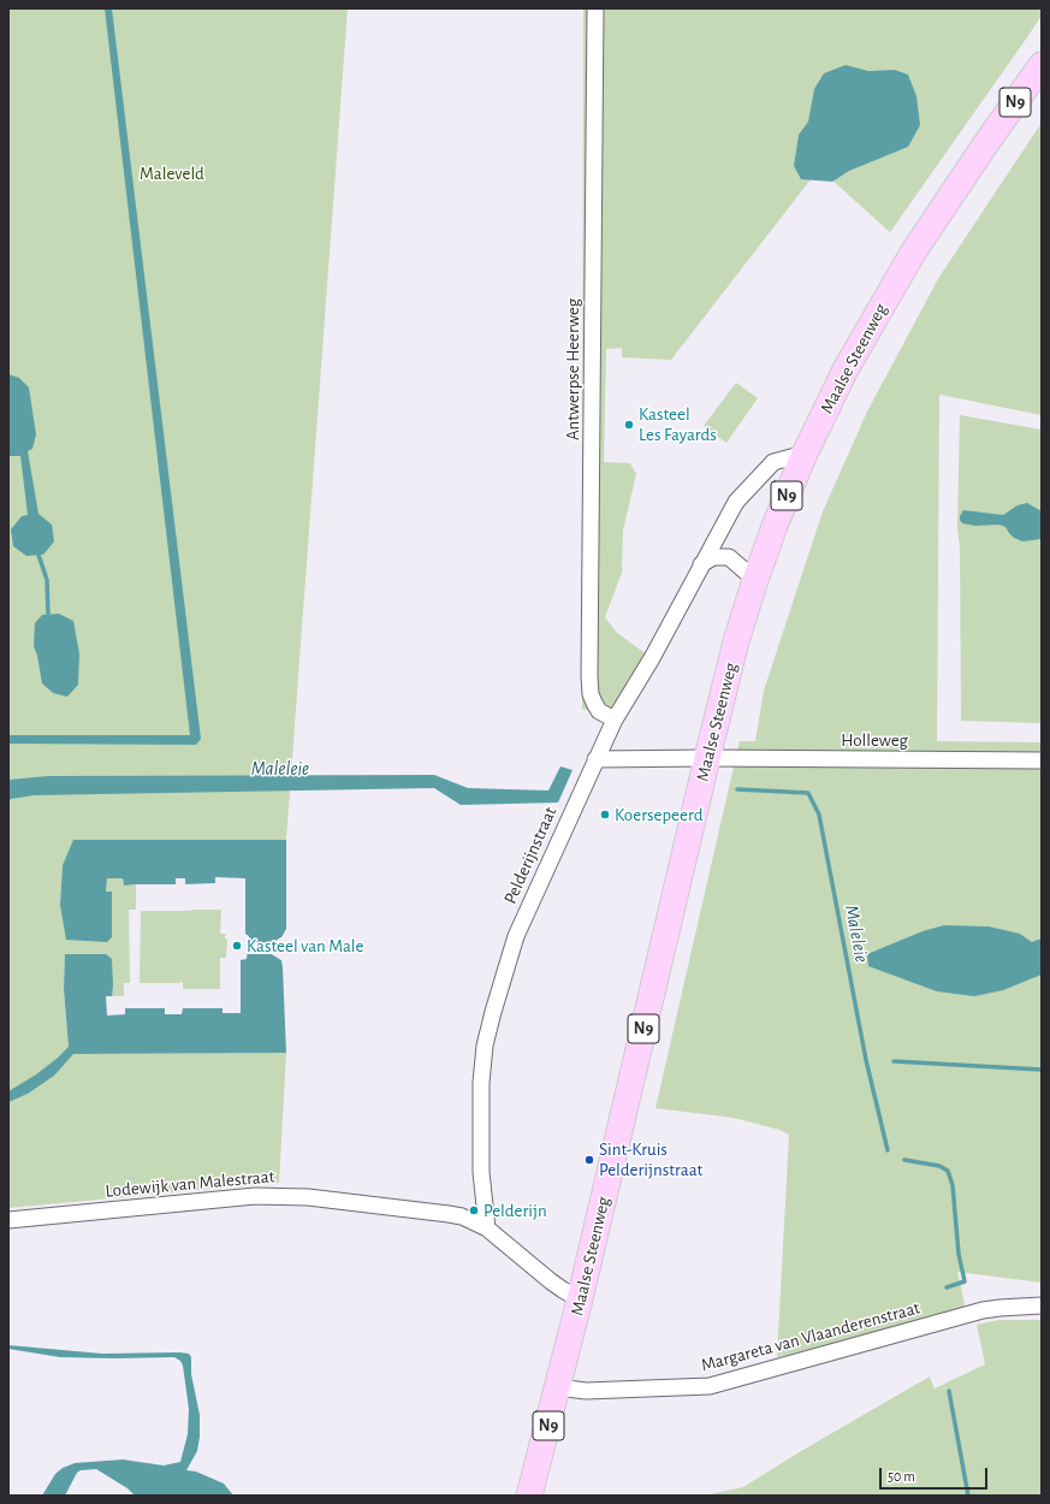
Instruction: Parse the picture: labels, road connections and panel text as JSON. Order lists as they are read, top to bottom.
{
  "streets": {
    "main road": ["N9", "Maalse Steenweg"],
    "street": [
      "Antwerpse Heerweg",
      "Holleweg",
      "Pelderijnstraat",
      "Lodewijk van Malestraat",
      "Margareta van Vlaanderenstraat"
    ]
  },
  "crossings": [
    ["Maalse Steenweg", "Holleweg"],
    ["Maalse Steenweg", "Pelderijnstraat"],
    ["Maalse Steenweg", "Margareta van Vlaanderenstraat"],
    ["Antwerpse Heerweg", "Pelderijnstraat"],
    ["Holleweg", "Pelderijnstraat"],
    ["Pelderijnstraat", "Lodewijk van Malestraat"]
  ],
  "water": ["Maleleie"],
  "parks": ["Maleveld"],
  "places": [
    "Kasteel Les Fayards",
    "Koersepeerd",
    "Kasteel van Male",
    "Sint-Kruis Pelderijnstraat",
    "Pelderijn"
  ],
  "scale_bar": "50 m"
}
